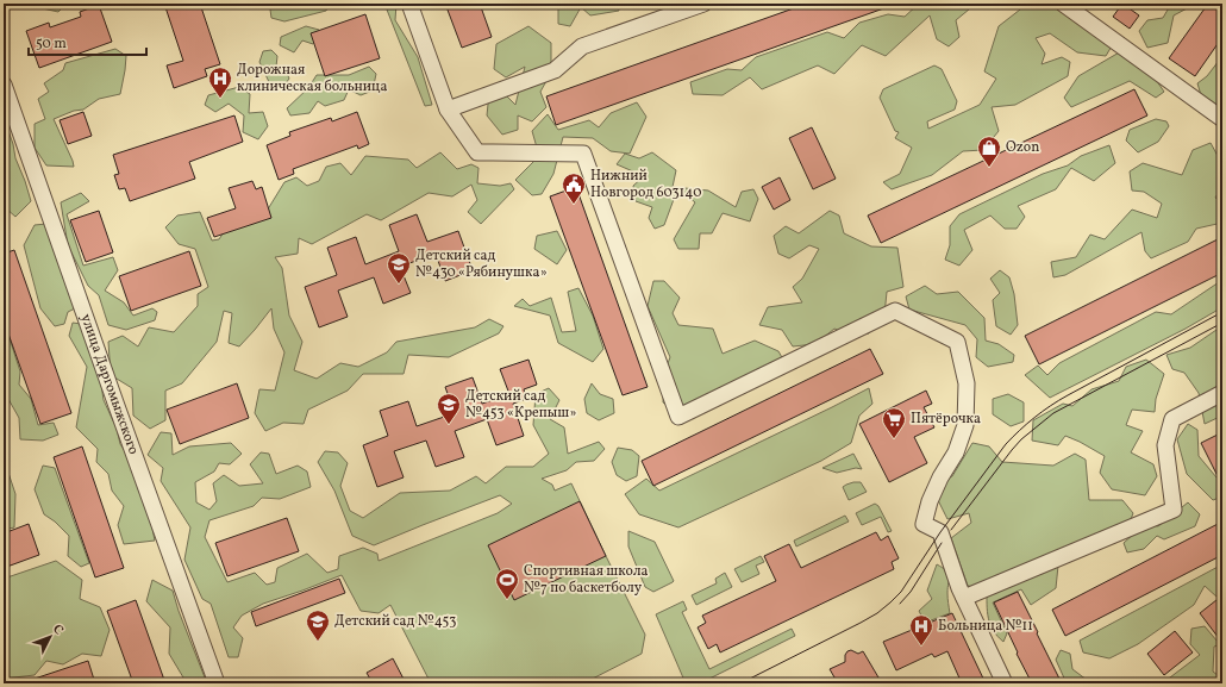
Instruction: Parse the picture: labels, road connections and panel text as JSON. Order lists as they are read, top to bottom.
{
  "streets": {
    "street": ["улица Даргомыжского"]
  },
  "places": {
    "hospital": ["Дорожная клиническая больница", "Больница №11"],
    "shop": ["Ozon"],
    "public building": ["Нижний Новгород 603140"],
    "school or university": ["Детский сад №430 «Рябинушка»", "Детский сад №453 «Крепыш»", "Детский сад №453"],
    "supermarket": ["Пятёрочка"],
    "sports": ["Спортивная школа №7 по баскетболу"]
  },
  "scale_bar": "50 m",
  "north": "top right"
}
